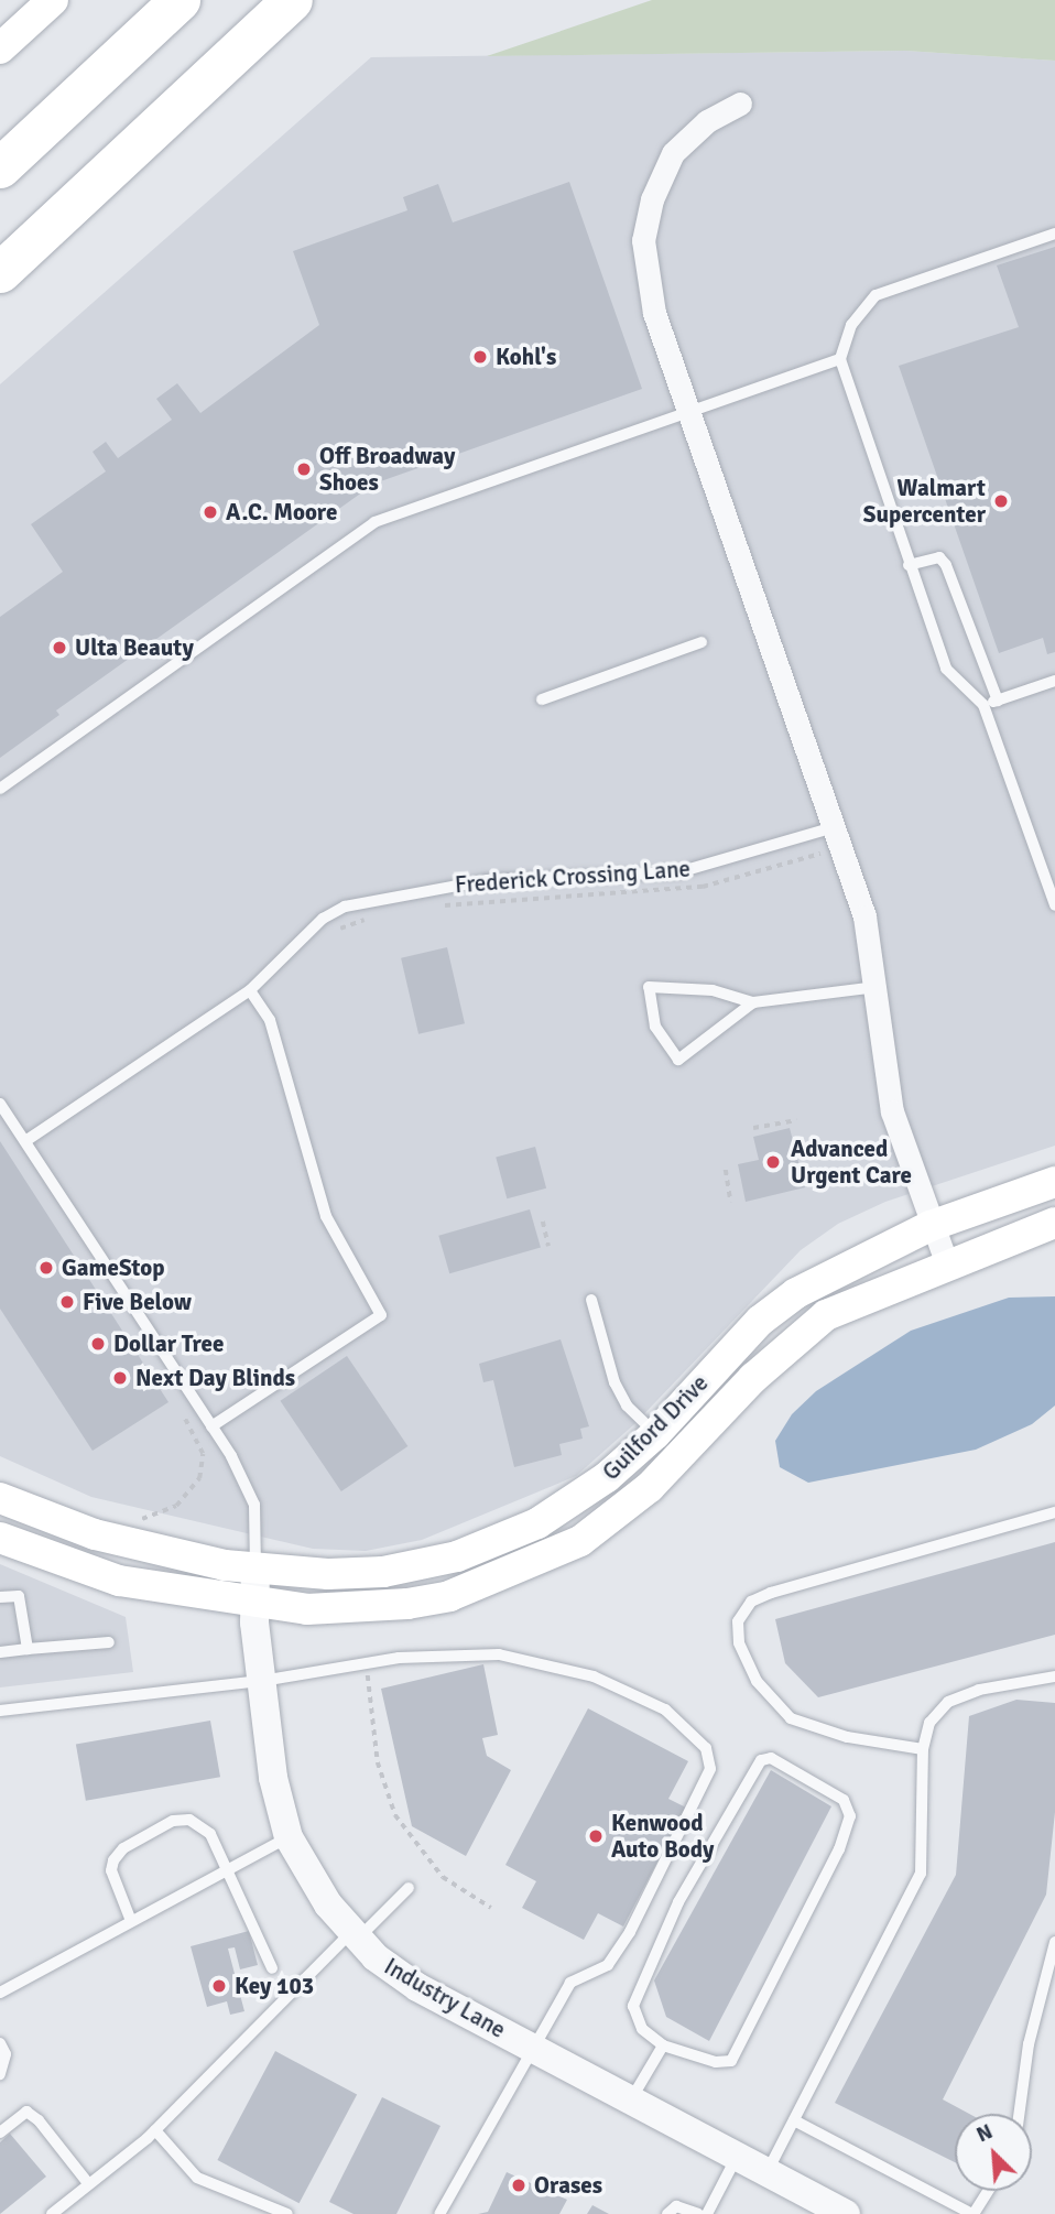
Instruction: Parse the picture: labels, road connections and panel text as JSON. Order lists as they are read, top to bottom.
{
  "streets": {
    "main road": ["Guilford Drive"],
    "street": ["Industry Lane"],
    "lane": ["Frederick Crossing Lane"]
  },
  "crossings": [
    ["Guilford Drive", "Industry Lane"]
  ],
  "places": [
    "Kohl's",
    "Off Broadway Shoes",
    "Walmart Supercenter",
    "A.C. Moore",
    "Ulta Beauty",
    "Advanced Urgent Care",
    "GameStop",
    "Five Below",
    "Dollar Tree",
    "Next Day Blinds",
    "Kenwood Auto Body",
    "Key 103",
    "Orases"
  ],
  "north": "top left"
}
